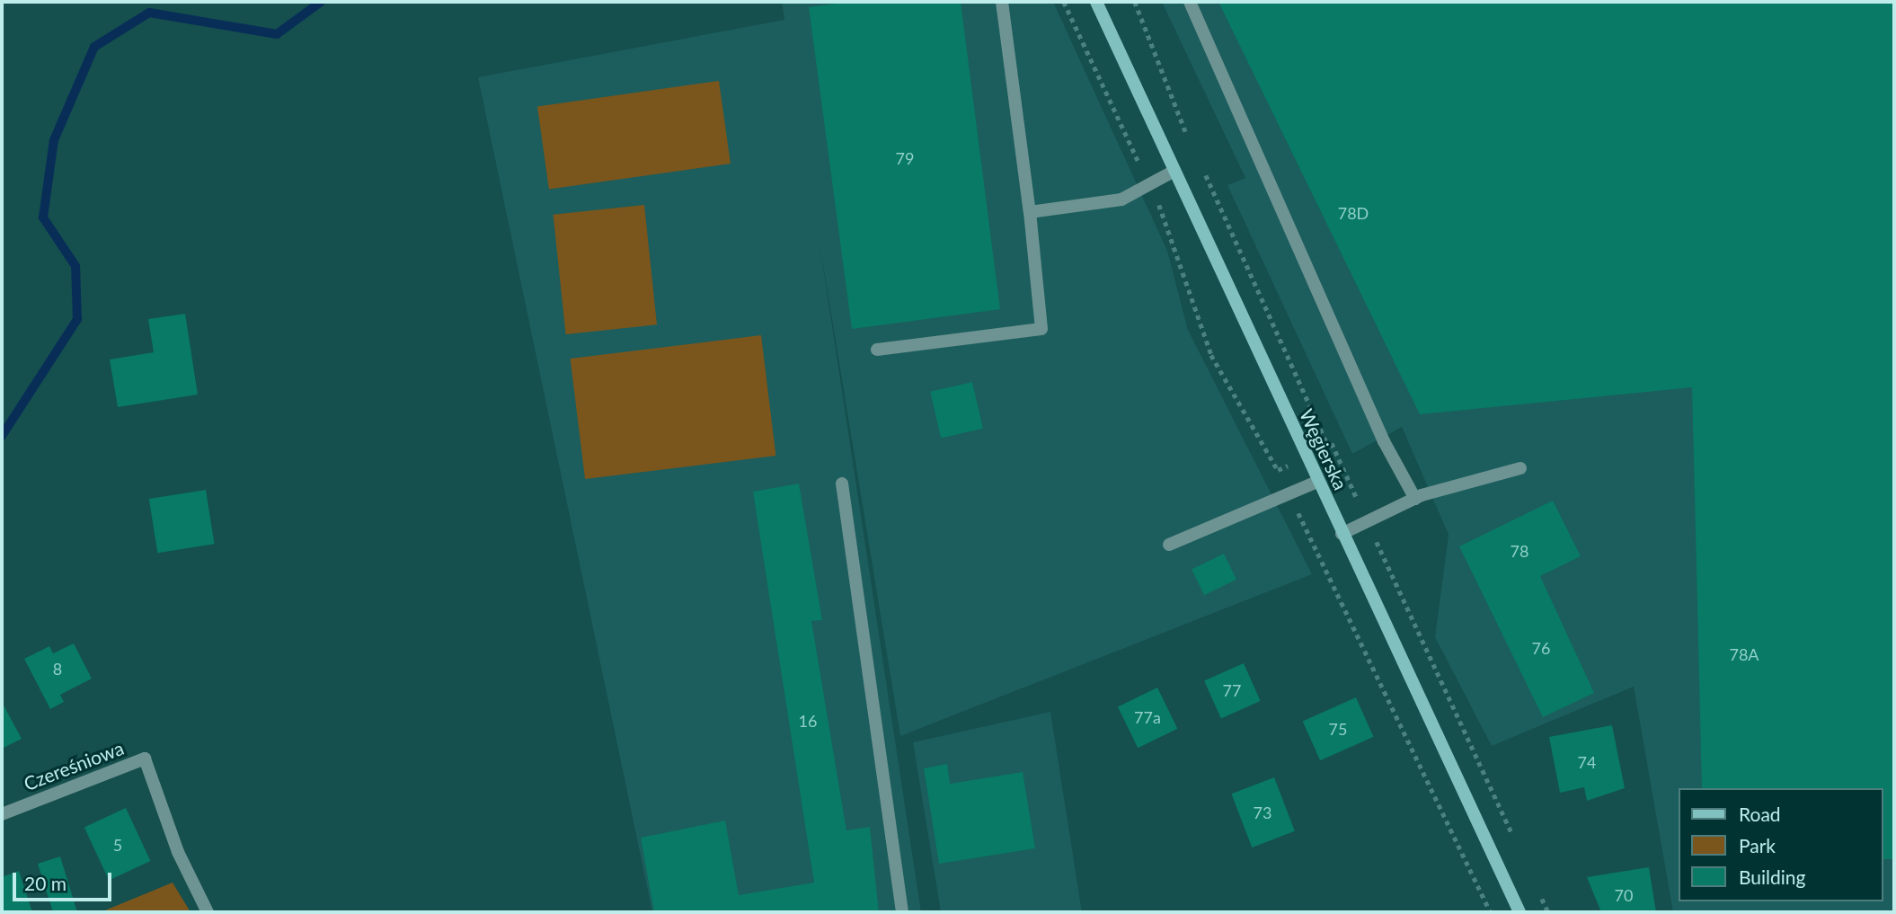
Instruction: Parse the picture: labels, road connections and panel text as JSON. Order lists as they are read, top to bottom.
{
  "streets": {
    "main road": ["Węgierska"],
    "street": ["Czereśniowa"]
  },
  "house_numbers": [
    "79",
    "78D",
    "78",
    "76",
    "78A",
    "8",
    "77",
    "77a",
    "16",
    "75",
    "74",
    "73",
    "5",
    "70"
  ],
  "legend": ["Road", "Park", "Building"],
  "scale_bar": "20 m"
}
